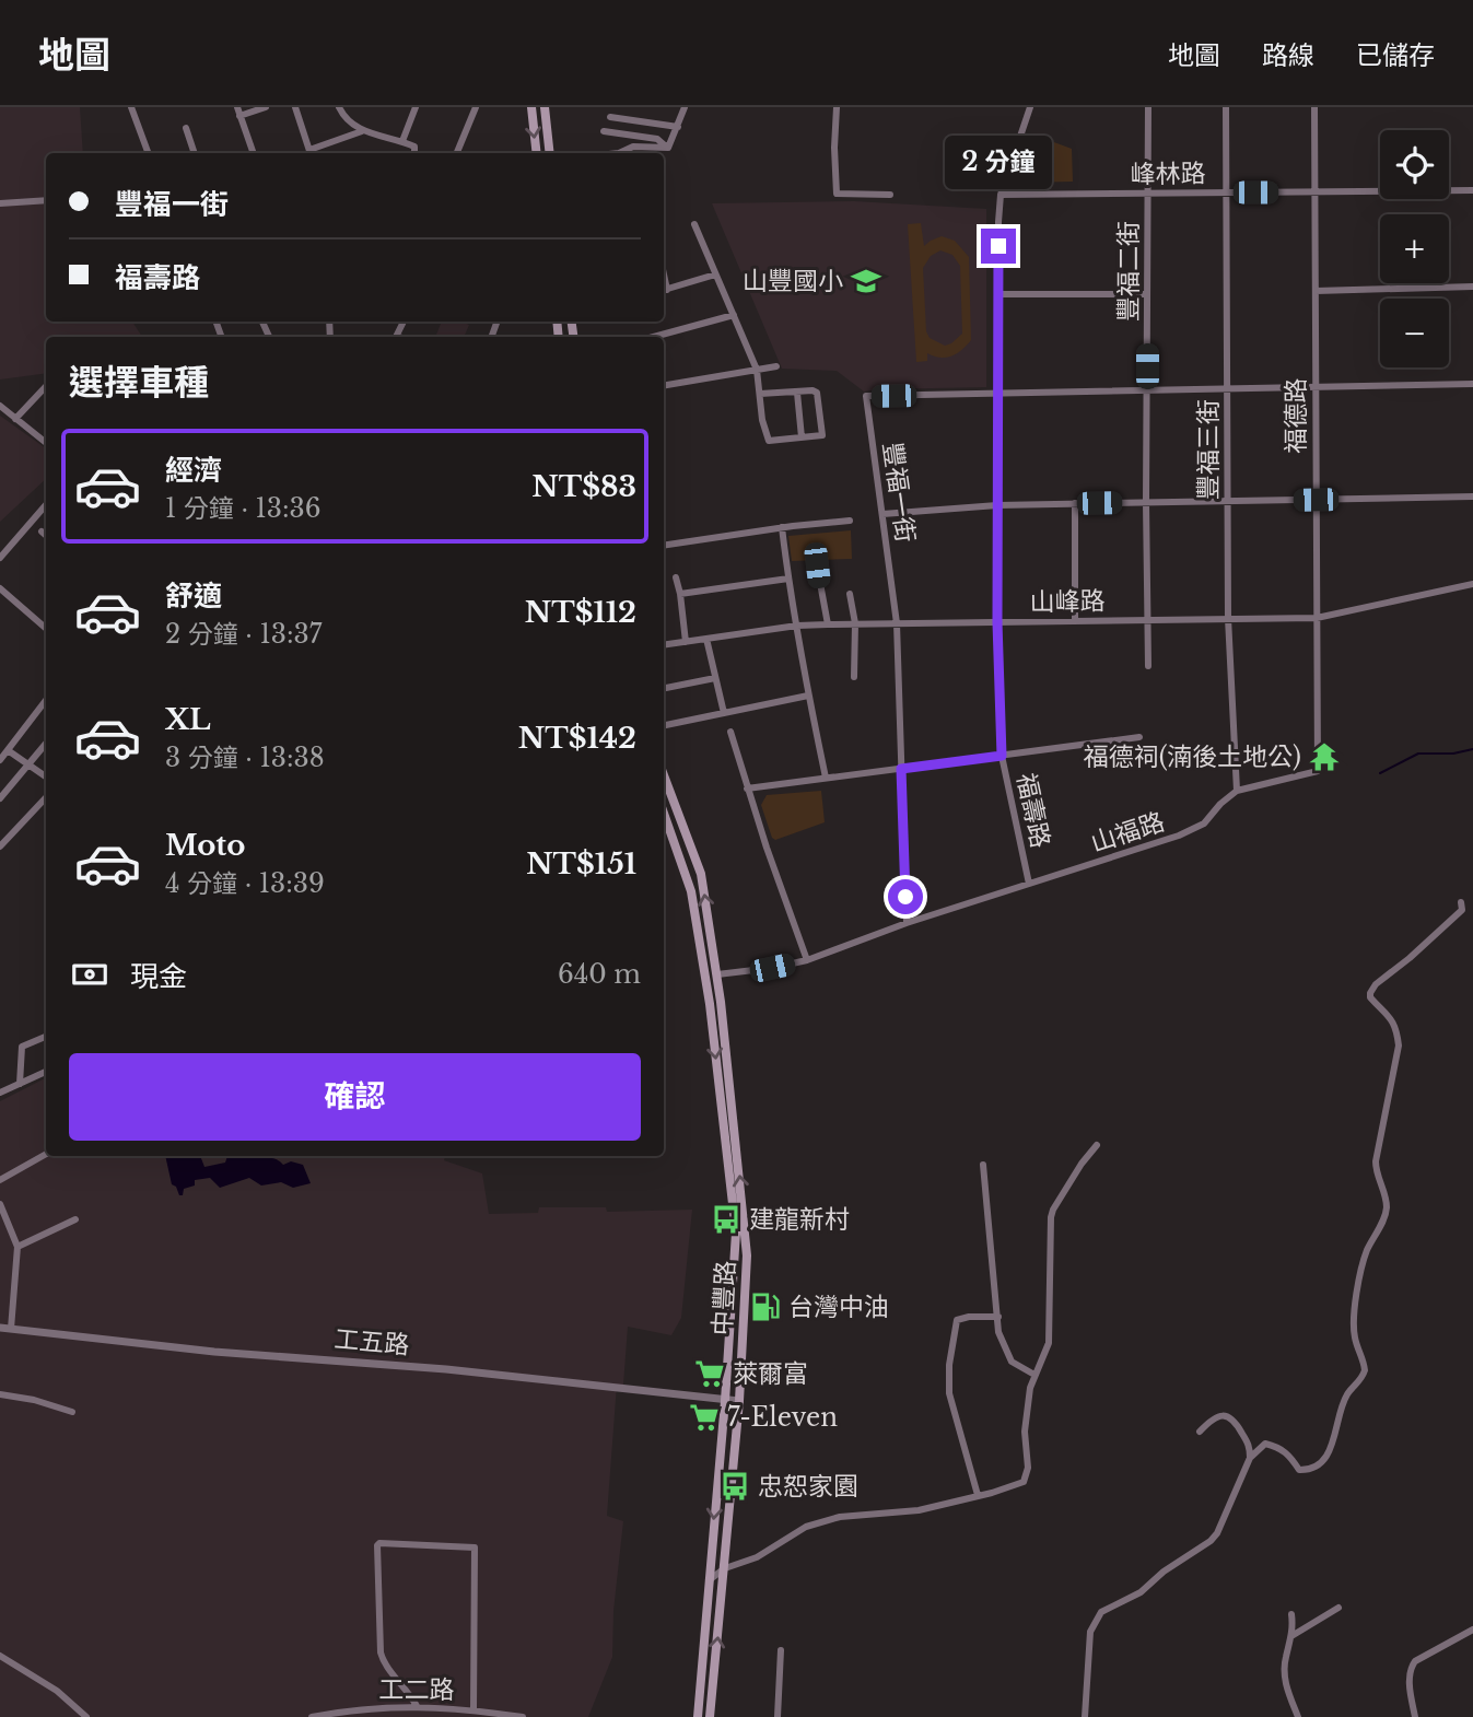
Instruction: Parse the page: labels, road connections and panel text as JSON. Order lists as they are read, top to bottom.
{
  "streets": {
    "main road": ["中豐路"],
    "street": [
      "峰林路",
      "豐福二街",
      "福德路",
      "豐福三街",
      "豐福一街",
      "山峰路",
      "福壽路",
      "山福路",
      "工五路",
      "工二路"
    ]
  },
  "crossings": [
    ["峰林路", "豐福二街"],
    ["峰林路", "福德路"],
    ["峰林路", "豐福三街"],
    ["峰林路", "福壽路"],
    ["豐福二街", "豐福一街"],
    ["豐福二街", "山峰路"],
    ["福德路", "豐福一街"],
    ["福德路", "山峰路"],
    ["福德路", "山福路"],
    ["豐福三街", "豐福一街"],
    ["豐福三街", "山峰路"],
    ["豐福三街", "山福路"],
    ["豐福一街", "山峰路"],
    ["豐福一街", "福壽路"],
    ["豐福一街", "山福路"],
    ["山峰路", "福壽路"],
    ["福壽路", "山福路"],
    ["山福路", "中豐路"],
    ["中豐路", "工五路"]
  ],
  "places": {
    "school or university": ["山豐國小"],
    "temple": ["福德祠(湳後土地公)"],
    "bus stop": ["建龍新村", "忠恕家園"],
    "fuel station": ["台灣中油"],
    "supermarket": ["萊爾富", "7-Eleven"]
  },
  "page": {
    "header": "地圖",
    "nav": ["地圖", "路線", "已儲存"],
    "map_buttons": ["+", "−"],
    "bubble": "2 分鐘",
    "banner": ["豐福一街", "福壽路"],
    "heading": "選擇車種",
    "list": [
      {
        "name": "經濟",
        "note": "1 分鐘 · 13:36",
        "value": "NT$83"
      },
      {
        "name": "舒適",
        "note": "2 分鐘 · 13:37",
        "value": "NT$112"
      },
      {
        "name": "XL",
        "note": "3 分鐘 · 13:38",
        "value": "NT$142"
      },
      {
        "name": "Moto",
        "note": "4 分鐘 · 13:39",
        "value": "NT$151"
      }
    ],
    "pay": ["現金", "640 m"],
    "buttons": "確認"
  }
}
